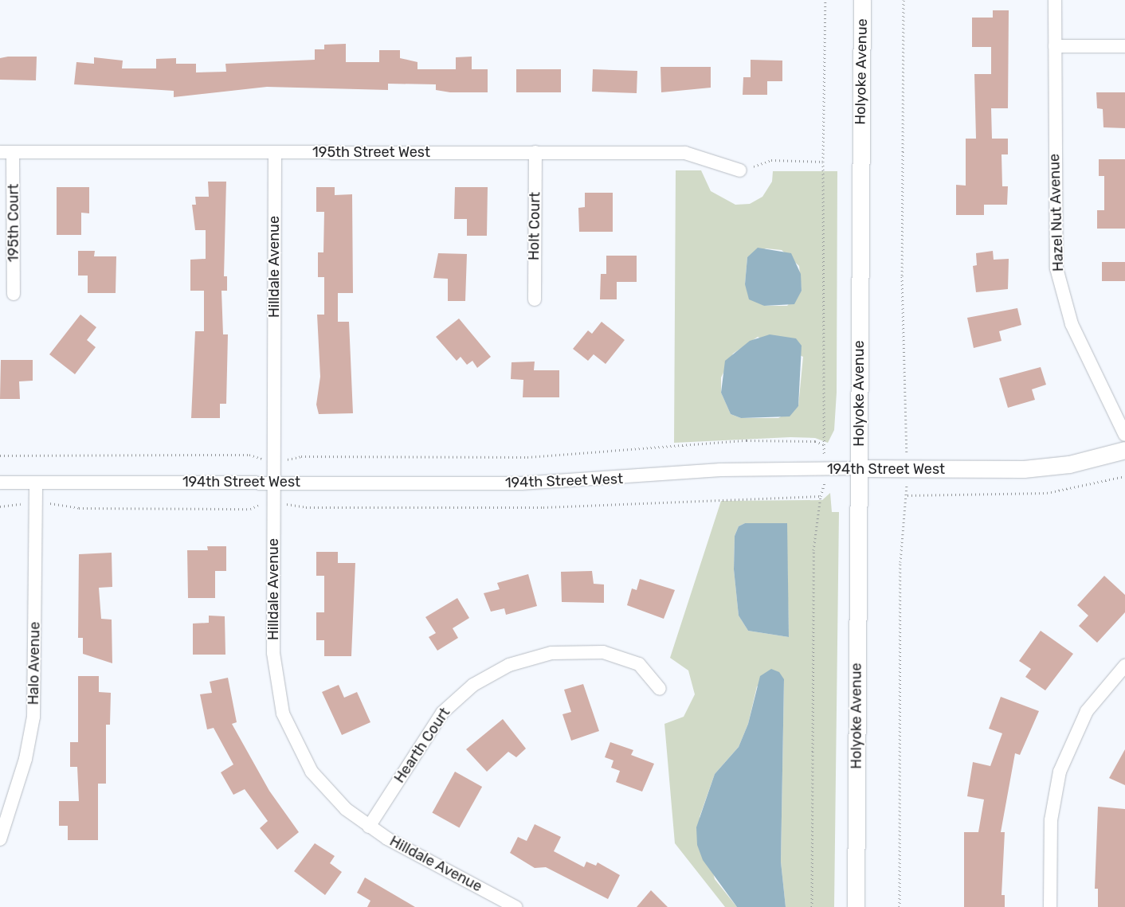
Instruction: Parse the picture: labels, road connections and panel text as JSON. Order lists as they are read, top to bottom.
{
  "streets": {
    "street": [
      "Holyoke Avenue",
      "195th Street West",
      "Hazel Nut Avenue",
      "195th Court",
      "Holt Court",
      "Hilldale Avenue",
      "194th Street West",
      "Halo Avenue",
      "Hearth Court"
    ]
  },
  "crossings": [
    ["Holyoke Avenue", "194th Street West"],
    ["195th Street West", "195th Court"],
    ["195th Street West", "Holt Court"],
    ["195th Street West", "Hilldale Avenue"],
    ["Hilldale Avenue", "194th Street West"],
    ["Hilldale Avenue", "Hearth Court"],
    ["194th Street West", "Halo Avenue"]
  ]
}
